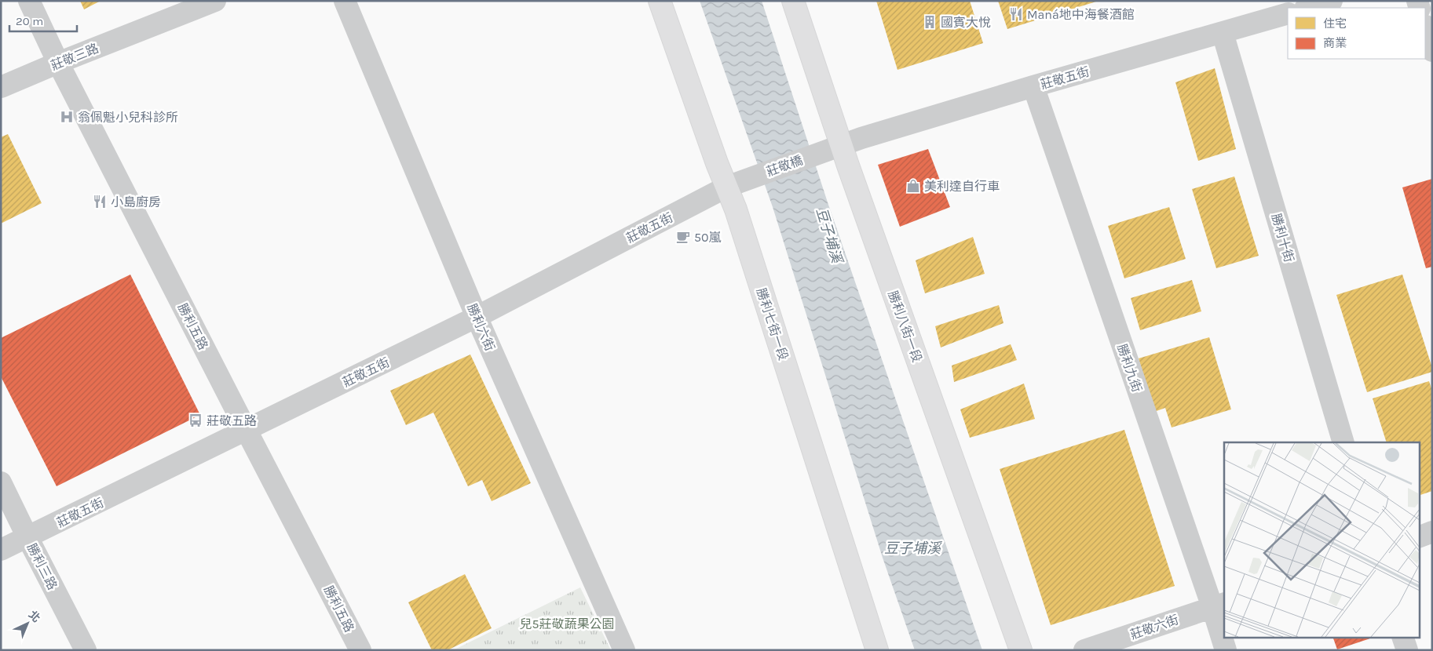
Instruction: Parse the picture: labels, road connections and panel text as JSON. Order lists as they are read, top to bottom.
{
  "streets": {
    "street": [
      "莊敬三路",
      "莊敬五街",
      "莊敬橋",
      "勝利十街",
      "勝利七街一段",
      "勝利五路",
      "勝利八街一段",
      "勝利六街",
      "勝利九街",
      "勝利三路",
      "莊敬六街"
    ]
  },
  "crossings": [
    ["莊敬三路", "勝利五路"],
    ["莊敬五街", "莊敬橋"],
    ["莊敬五街", "勝利十街"],
    ["莊敬五街", "勝利七街一段"],
    ["莊敬五街", "勝利五路"],
    ["莊敬五街", "勝利八街一段"],
    ["莊敬五街", "勝利六街"],
    ["莊敬五街", "勝利九街"],
    ["莊敬五街", "勝利三路"],
    ["莊敬橋", "勝利七街一段"],
    ["莊敬橋", "勝利八街一段"],
    ["勝利九街", "莊敬六街"]
  ],
  "water": ["豆子埔溪"],
  "parks": ["兒5莊敬蔬果公園"],
  "places": {
    "restaurant": ["Maná地中海餐酒館", "小島廚房"],
    "building": ["國賓大悅"],
    "hospital": ["翁佩魁小兒科診所"],
    "shop": ["美利達自行車"],
    "cafe": ["50嵐"],
    "bus stop": ["莊敬五路"]
  },
  "legend": ["住宅", "商業"],
  "scale_bar": "20 m",
  "north": "top right"
}
